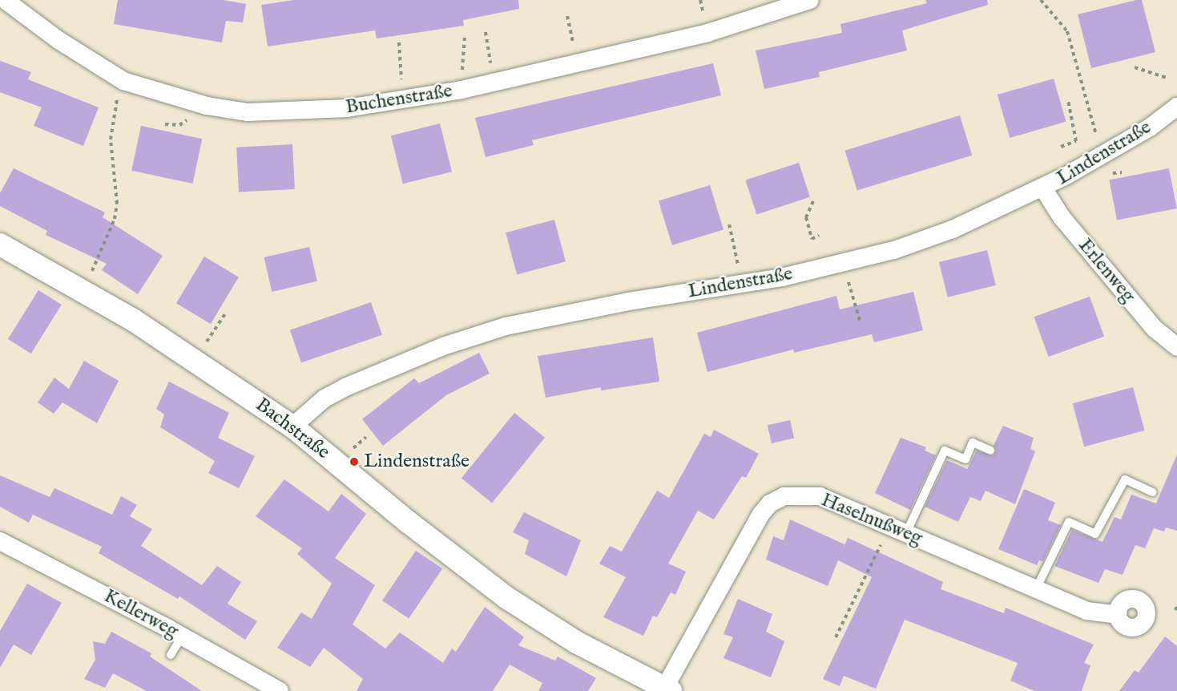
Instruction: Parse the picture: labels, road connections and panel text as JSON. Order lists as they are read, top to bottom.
{
  "streets": {
    "street": [
      "Buchenstraße",
      "Lindenstraße",
      "Erlenweg",
      "Bachstraße",
      "Haselnußweg",
      "Kellerweg"
    ]
  },
  "crossings": [
    ["Lindenstraße", "Erlenweg"],
    ["Lindenstraße", "Bachstraße"],
    ["Bachstraße", "Haselnußweg"]
  ],
  "places": ["Lindenstraße"]
}
